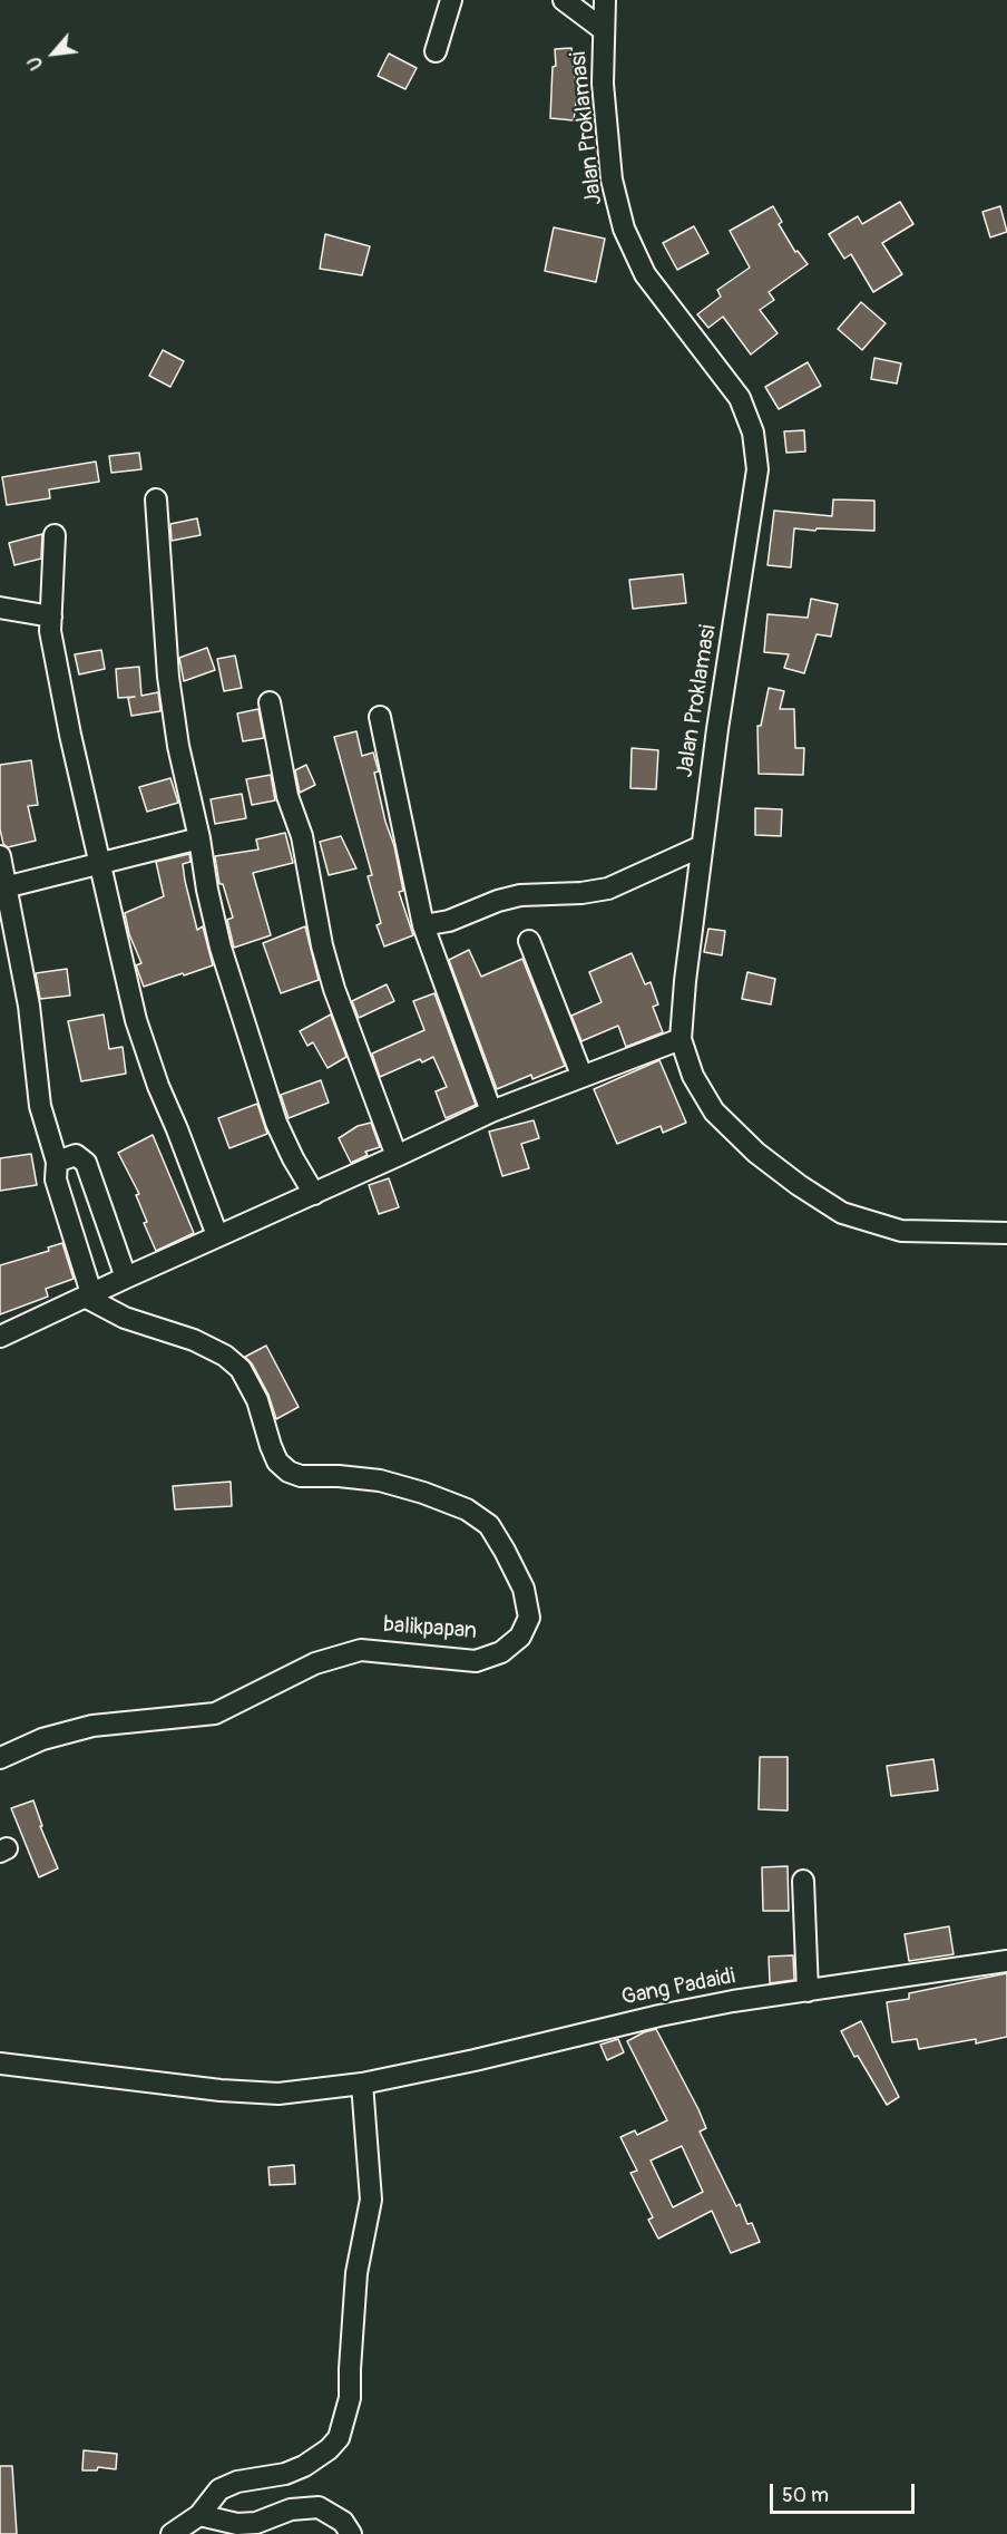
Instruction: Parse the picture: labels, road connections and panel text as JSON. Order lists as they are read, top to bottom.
{
  "streets": {
    "street": ["Jalan Proklamasi", "balikpapan", "Gang Padaidi"]
  },
  "scale_bar": "50 m",
  "north": "bottom left"
}
